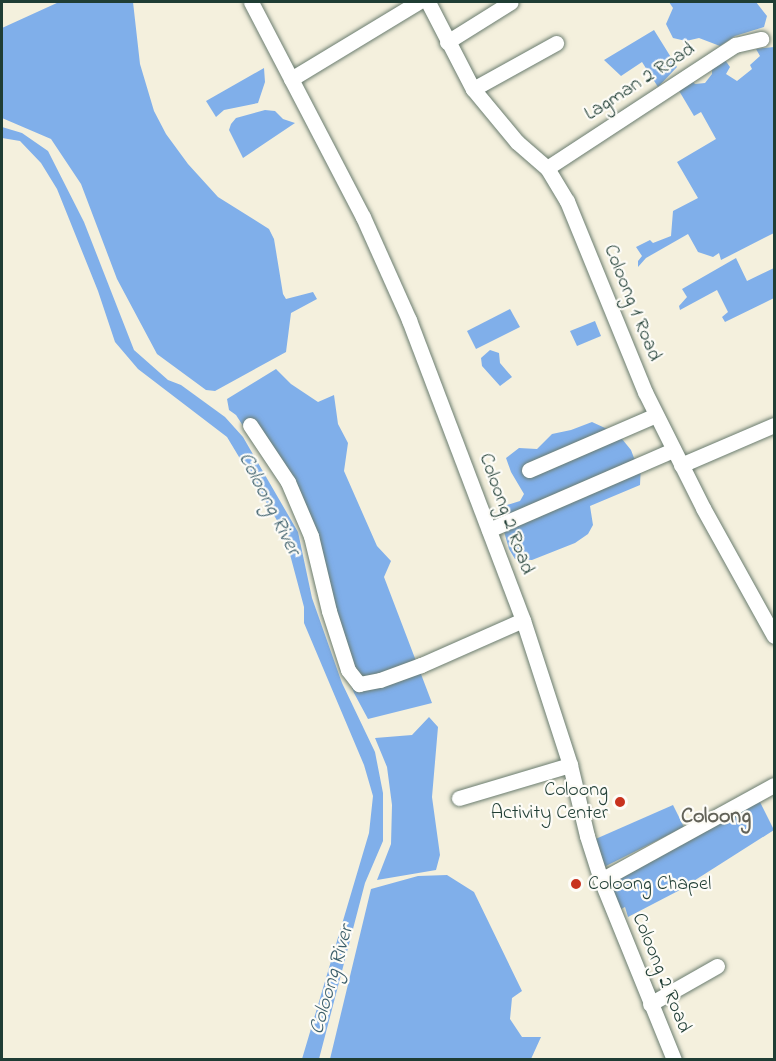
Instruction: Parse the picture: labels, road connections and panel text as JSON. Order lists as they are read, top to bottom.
{
  "streets": {
    "street": ["Lagman 2 Road", "Coloong 1 Road", "Coloong 2 Road"]
  },
  "crossings": [
    ["Lagman 2 Road", "Coloong 1 Road"]
  ],
  "districts": ["Coloong"],
  "water": ["Coloong River"],
  "places": ["Coloong Activity Center", "Coloong Chapel"]
}
